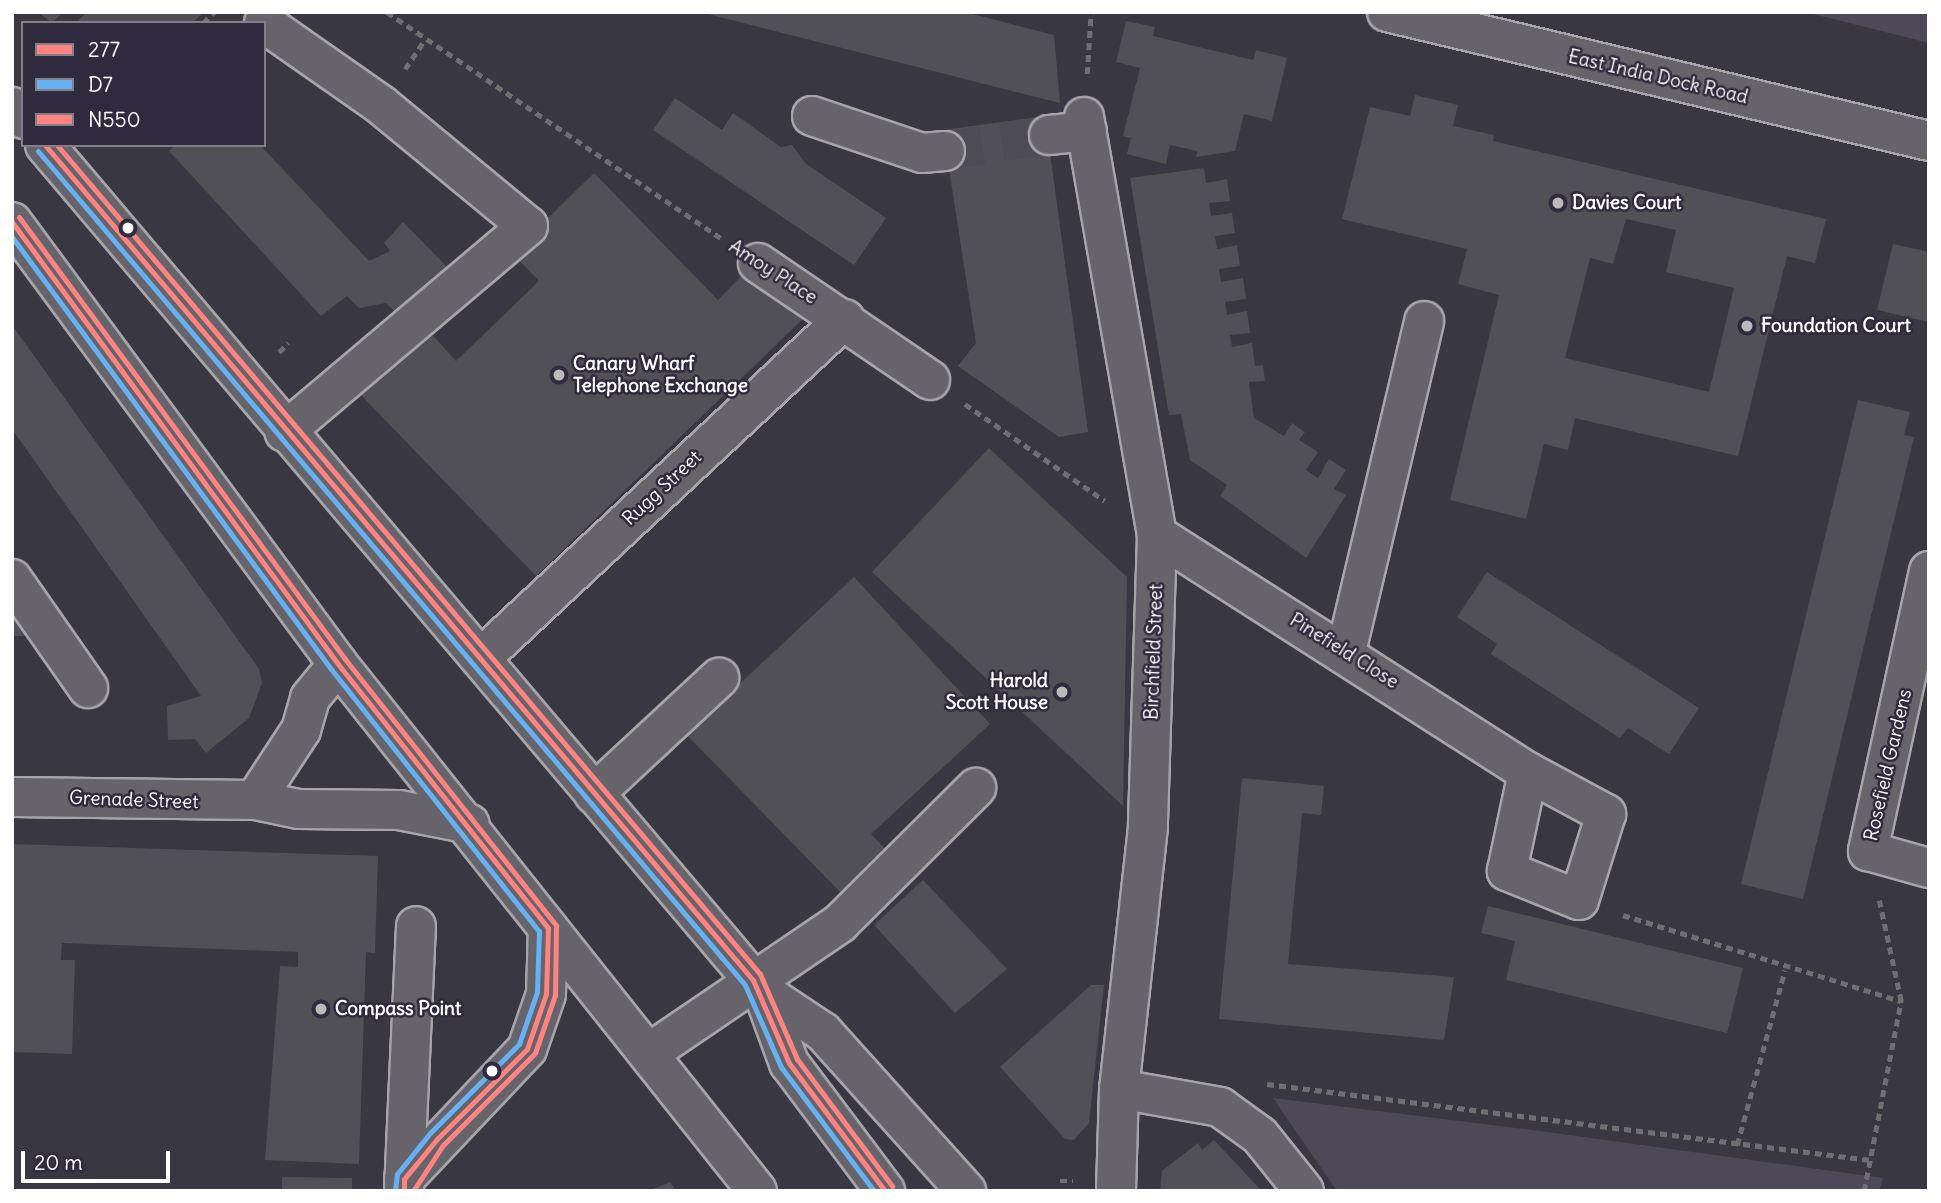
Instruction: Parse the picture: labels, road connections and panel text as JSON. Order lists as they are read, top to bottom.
{
  "streets": {
    "main road": [
      "East India Dock Road",
      "Amoy Place",
      "Rugg Street",
      "Pinefield Close",
      "Birchfield Street",
      "Rosefield Gardens",
      "Grenade Street"
    ]
  },
  "crossings": [
    ["Amoy Place", "Rugg Street"],
    ["Pinefield Close", "Birchfield Street"]
  ],
  "places": [
    "Davies Court",
    "Foundation Court",
    "Canary Wharf Telephone Exchange",
    "Harold Scott House",
    "Compass Point"
  ],
  "lines": ["transit line 277", "transit line N550", "transit line D7"],
  "legend": ["277", "D7", "N550"],
  "scale_bar": "20 m"
}
